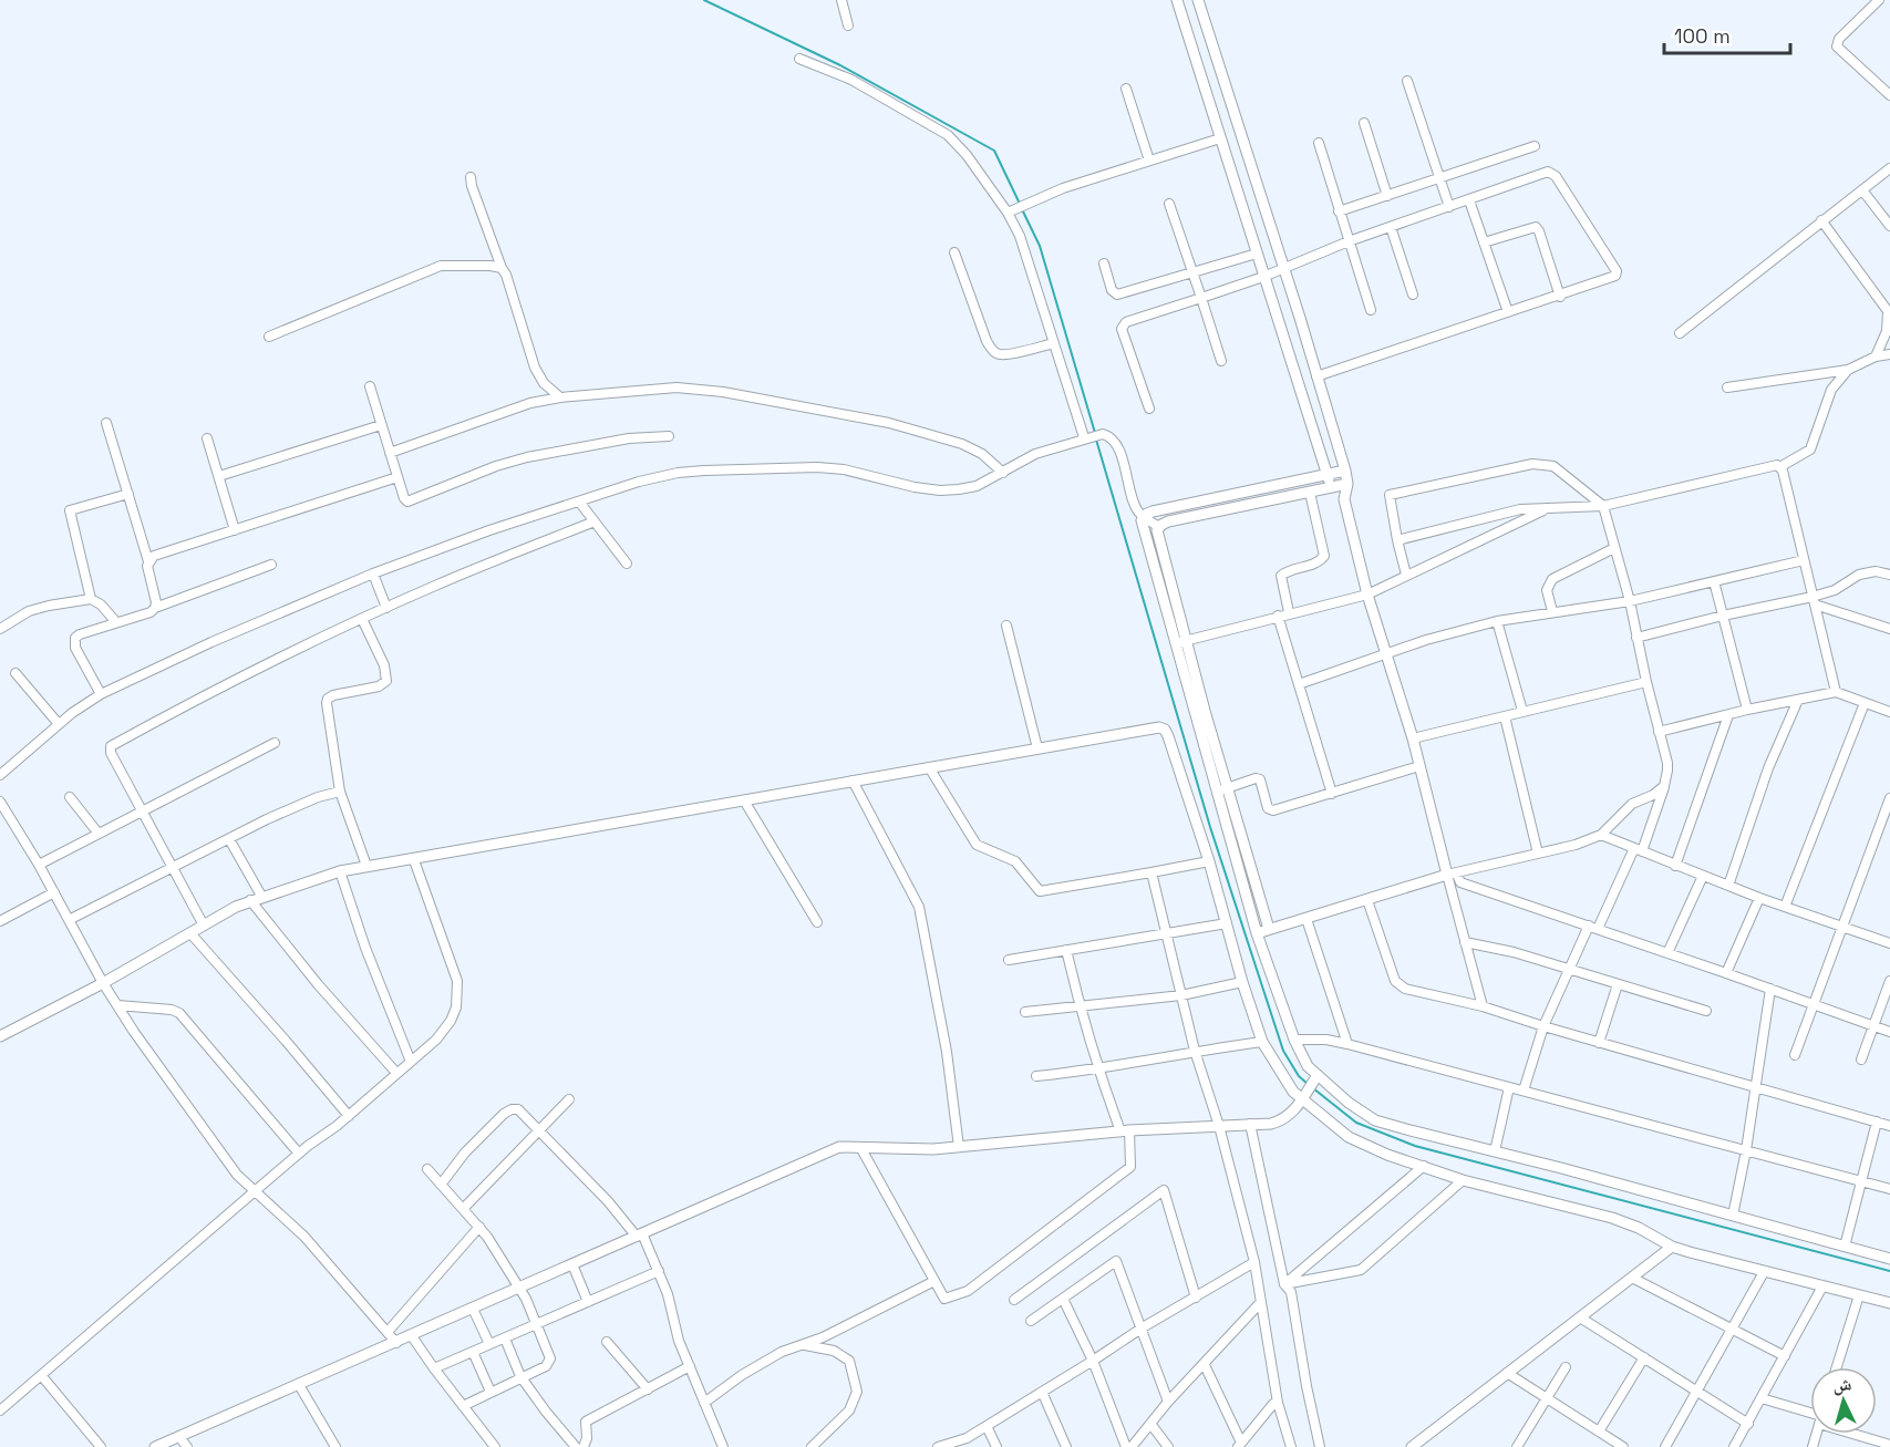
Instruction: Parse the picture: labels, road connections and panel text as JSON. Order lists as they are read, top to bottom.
{
  "scale_bar": "100 m",
  "north": "top"
}
